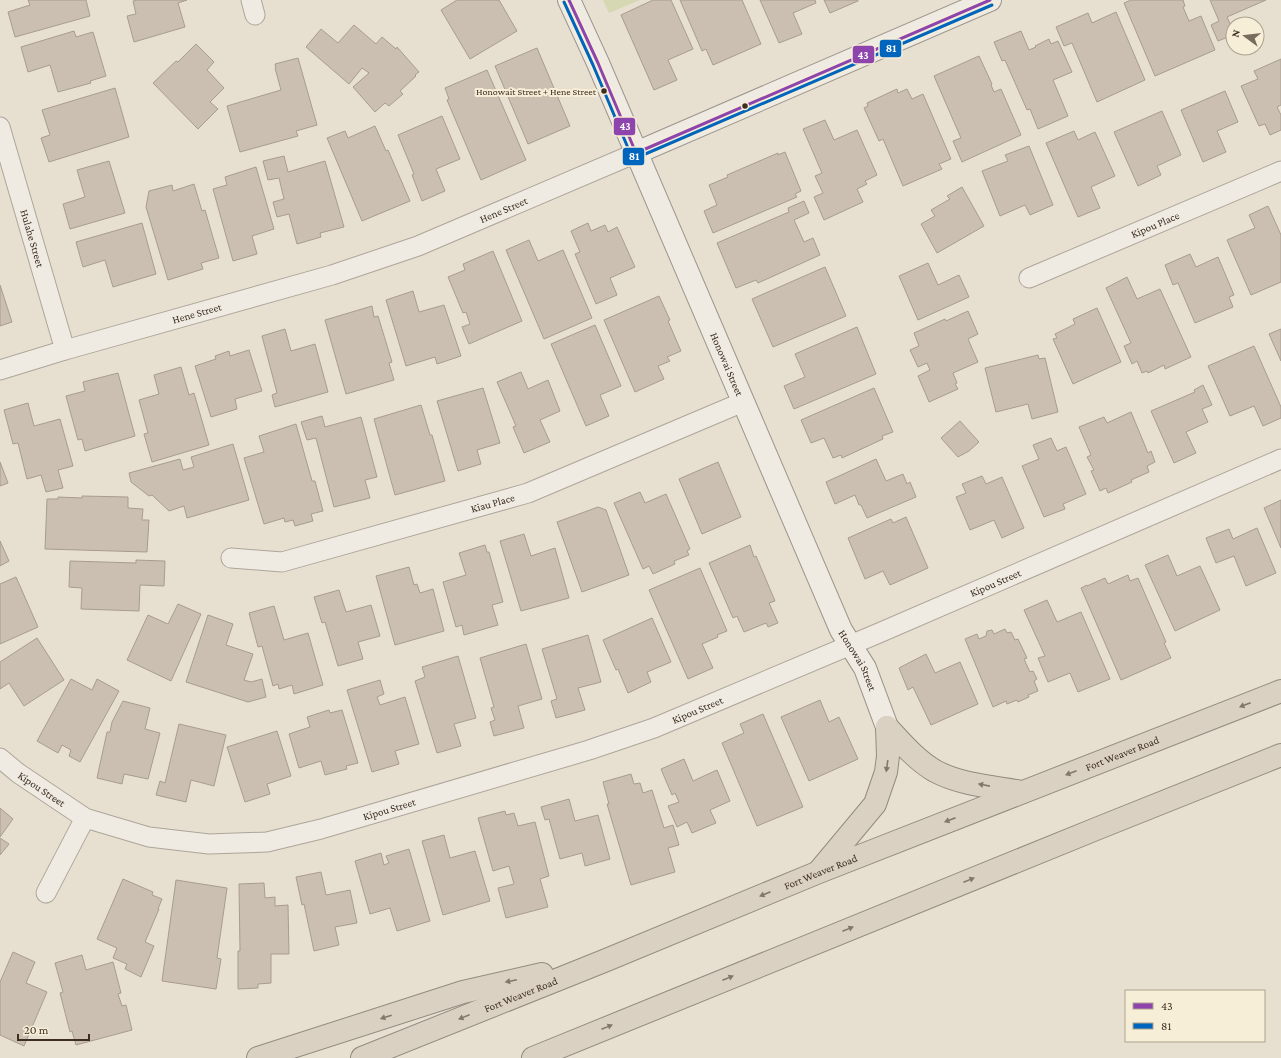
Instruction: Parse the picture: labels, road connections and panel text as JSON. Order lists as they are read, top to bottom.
{
  "streets": {
    "highway": ["Fort Weaver Road"],
    "street": [
      "Hene Street",
      "Kipou Place",
      "Hulahe Street",
      "Honowai Street",
      "Kiau Place",
      "Kipou Street"
    ]
  },
  "crossings": [
    ["Hene Street", "Hulahe Street"],
    ["Hene Street", "Honowai Street"],
    ["Honowai Street", "Kiau Place"],
    ["Honowai Street", "Kipou Street"]
  ],
  "places": ["Honowait Street + Hene Street"],
  "lines": ["transit line 43", "transit line 81"],
  "legend": ["43", "81"],
  "scale_bar": "20 m",
  "north": "left"
}
